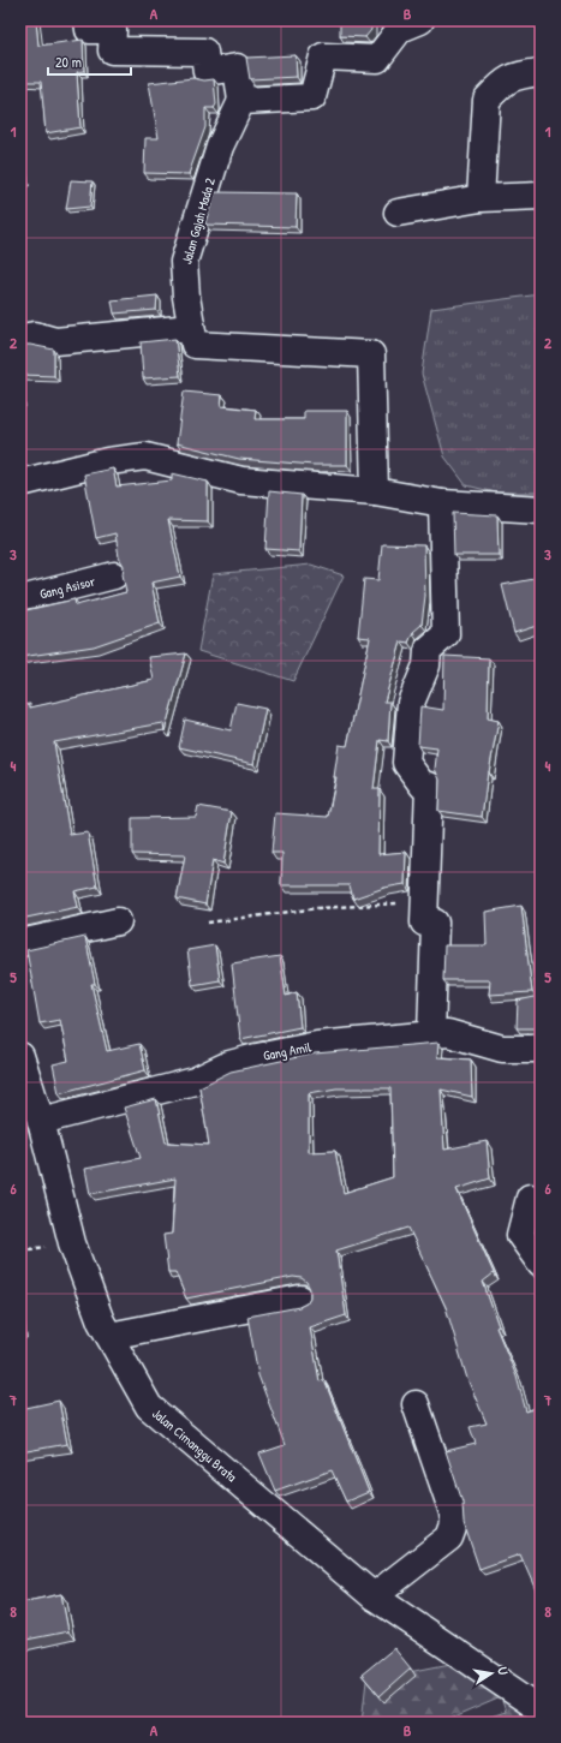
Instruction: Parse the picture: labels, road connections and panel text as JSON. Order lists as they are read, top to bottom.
{
  "streets": {
    "street": [
      "Jalan Gajah Mada 2",
      "Gang Asisor",
      "Gang Amil",
      "Jalan Cimanggu Brata"
    ]
  },
  "crossings": [
    ["Gang Amil", "Jalan Cimanggu Brata"]
  ],
  "scale_bar": "20 m",
  "north": "right",
  "grid": {
    "columns": ["A", "B"],
    "rows": [
      "1",
      "2",
      "3",
      "4",
      "5",
      "6",
      "7",
      "8"
    ]
  }
}
